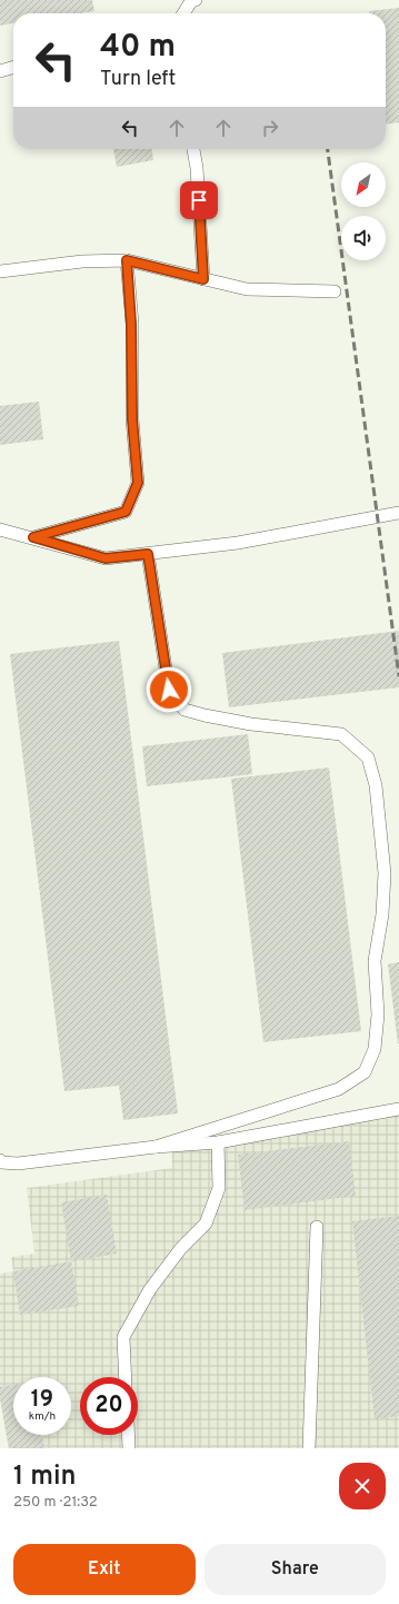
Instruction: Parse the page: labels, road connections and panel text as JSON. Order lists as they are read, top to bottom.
{
  "north": "bottom left",
  "page": {
    "turn": ["40 m", "Turn left"],
    "speed": "19 km/h",
    "limit": "20",
    "heading": ["1 min", "250 m · 21:32"],
    "buttons": ["Exit", "Share"]
  }
}
